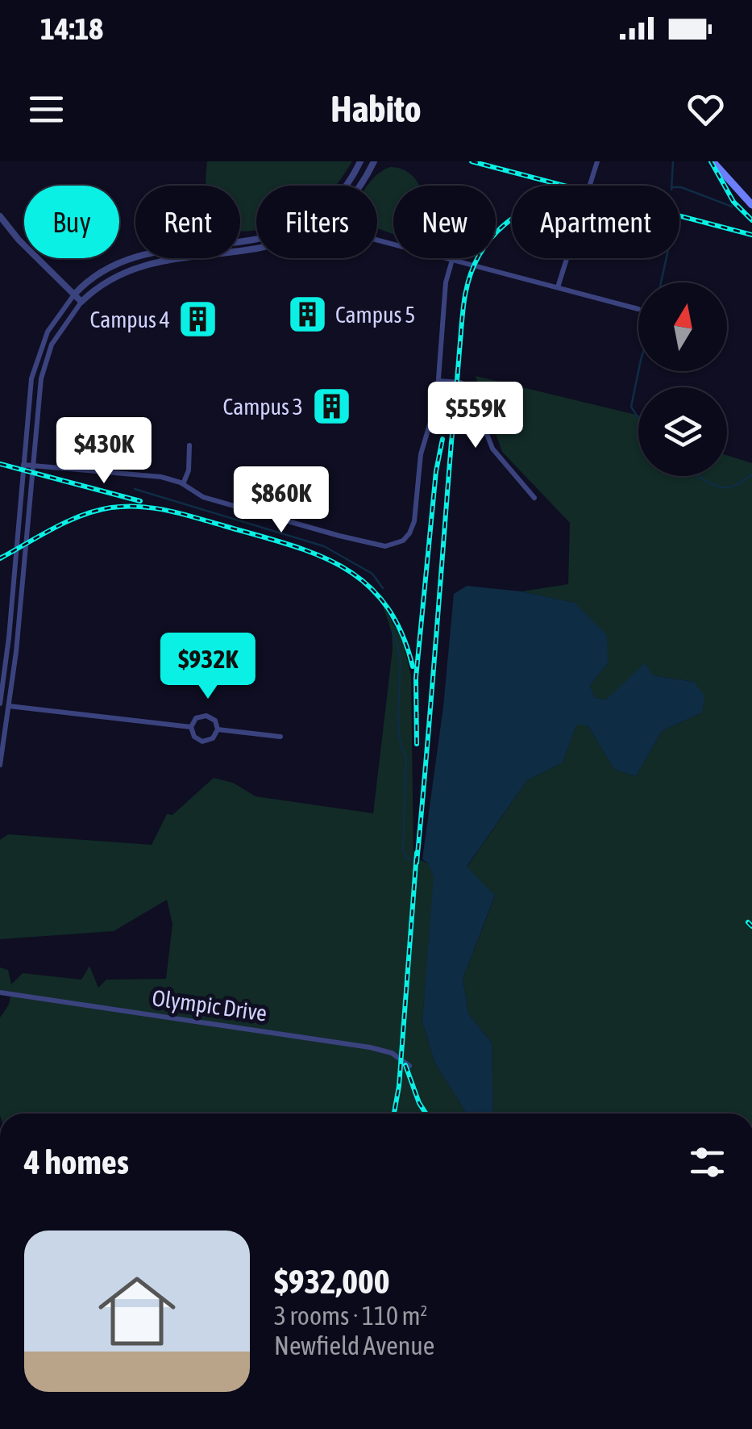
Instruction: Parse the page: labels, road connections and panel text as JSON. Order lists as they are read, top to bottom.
{
  "streets": {
    "street": ["Olympic Drive"]
  },
  "places": {
    "building": ["Campus 5", "Campus 4", "Campus 3"]
  },
  "north": "top",
  "page": {
    "status": "14:18",
    "header": "Habito",
    "chip": [
      "Buy",
      "Rent",
      "Filters",
      "New",
      "Apartment"
    ],
    "price": [
      "$559K",
      "$430K",
      "$860K",
      "$932K"
    ],
    "heading": "4 homes",
    "list": [
      {
        "name": "$932,000",
        "note": "3 rooms · 110 m² · Newfield Avenue"
      }
    ]
  }
}
